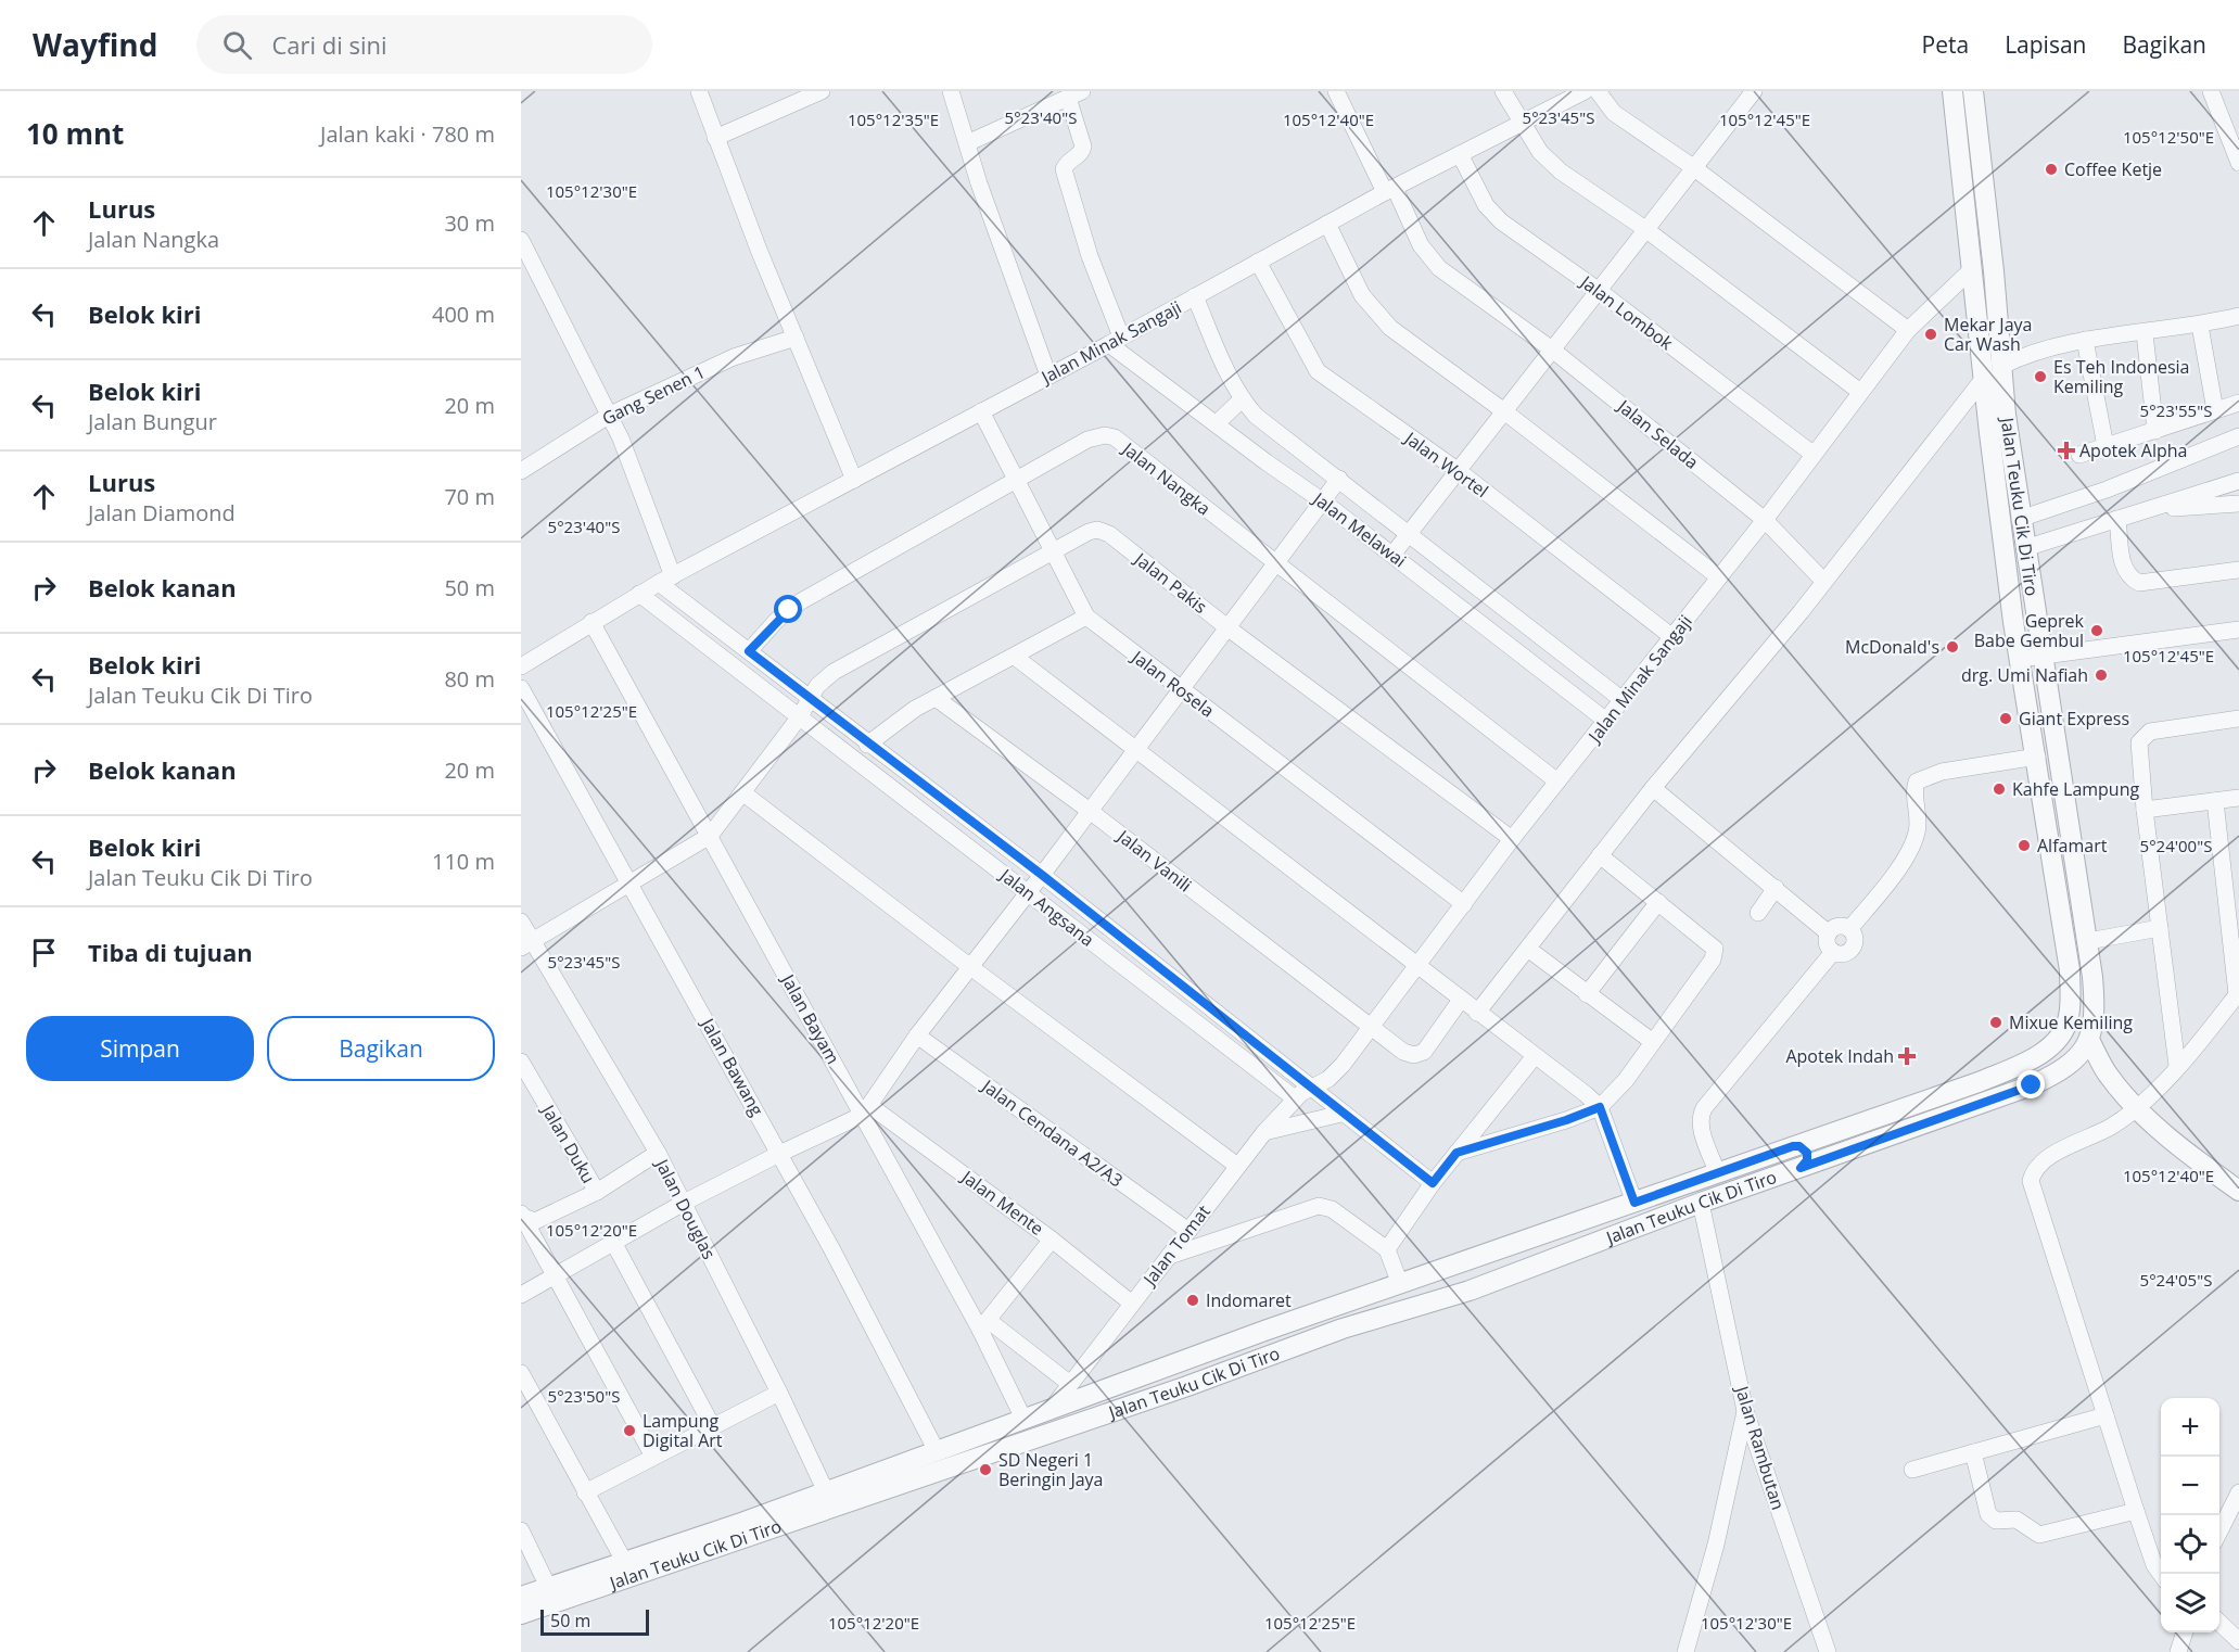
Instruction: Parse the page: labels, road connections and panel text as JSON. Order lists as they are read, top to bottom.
{
  "streets": {
    "street": [
      "Jalan Lombok",
      "Jalan Minak Sangaji",
      "Gang Senen 1",
      "Jalan Selada",
      "Jalan Wortel",
      "Jalan Nangka",
      "Jalan Teuku Cik Di Tiro",
      "Jalan Melawai",
      "Jalan Pakis",
      "Jalan Rosela",
      "Jalan Vanili",
      "Jalan Angsana",
      "Jalan Bayam",
      "Jalan Bawang",
      "Jalan Cendana A2/A3",
      "Jalan Duku",
      "Jalan Mente",
      "Jalan Douglas",
      "Jalan Tomat",
      "Jalan Rambutan"
    ]
  },
  "crossings": [
    ["Jalan Lombok", "Jalan Minak Sangaji"],
    ["Jalan Minak Sangaji", "Jalan Selada"],
    ["Jalan Minak Sangaji", "Jalan Wortel"],
    ["Jalan Minak Sangaji", "Jalan Nangka"],
    ["Jalan Minak Sangaji", "Jalan Teuku Cik Di Tiro"],
    ["Jalan Minak Sangaji", "Jalan Melawai"],
    ["Jalan Minak Sangaji", "Jalan Pakis"],
    ["Jalan Minak Sangaji", "Jalan Rosela"],
    ["Jalan Minak Sangaji", "Jalan Vanili"],
    ["Jalan Minak Sangaji", "Jalan Angsana"],
    ["Jalan Minak Sangaji", "Jalan Bayam"],
    ["Jalan Minak Sangaji", "Jalan Tomat"],
    ["Jalan Nangka", "Jalan Angsana"],
    ["Jalan Teuku Cik Di Tiro", "Jalan Bayam"],
    ["Jalan Teuku Cik Di Tiro", "Jalan Bawang"],
    ["Jalan Teuku Cik Di Tiro", "Jalan Douglas"],
    ["Jalan Teuku Cik Di Tiro", "Jalan Tomat"],
    ["Jalan Teuku Cik Di Tiro", "Jalan Rambutan"],
    ["Jalan Melawai", "Jalan Angsana"],
    ["Jalan Pakis", "Jalan Angsana"],
    ["Jalan Rosela", "Jalan Angsana"],
    ["Jalan Vanili", "Jalan Angsana"],
    ["Jalan Angsana", "Jalan Bayam"],
    ["Jalan Angsana", "Jalan Cendana A2/A3"],
    ["Jalan Angsana", "Jalan Mente"],
    ["Jalan Angsana", "Jalan Tomat"],
    ["Jalan Bayam", "Jalan Mente"],
    ["Jalan Cendana A2/A3", "Jalan Tomat"],
    ["Jalan Mente", "Jalan Tomat"]
  ],
  "places": {
    "other": [
      "Coffee Ketje",
      "Mekar Jaya Car Wash",
      "Es Teh Indonesia Kemiling",
      "Geprek Babe Gembul",
      "McDonald's",
      "drg. Umi Nafiah",
      "Giant Express",
      "Kahfe Lampung",
      "Alfamart",
      "Mixue Kemiling",
      "Indomaret",
      "Lampung Digital Art",
      "SD Negeri 1 Beringin Jaya"
    ],
    "health": ["Apotek Alpha", "Apotek Indah"]
  },
  "scale_bar": "50 m",
  "page": {
    "header": "Wayfind",
    "search": "Cari di sini",
    "nav": ["Peta", "Lapisan", "Bagikan"],
    "heading": ["10 mnt", "Jalan kaki · 780 m"],
    "list": [
      ["Lurus", "Jalan Nangka", "30 m"],
      ["Belok kiri", "400 m"],
      ["Belok kiri", "Jalan Bungur", "20 m"],
      ["Lurus", "Jalan Diamond", "70 m"],
      ["Belok kanan", "50 m"],
      ["Belok kiri", "Jalan Teuku Cik Di Tiro", "80 m"],
      ["Belok kanan", "20 m"],
      ["Belok kiri", "Jalan Teuku Cik Di Tiro", "110 m"],
      "Tiba di tujuan"
    ],
    "buttons": ["Simpan", "Bagikan"],
    "map_buttons": ["+", "−"],
    "scale": "50 m"
  },
  "coordinates": [
    "5°23'40\"S",
    "5°23'45\"S",
    "105°12'35\"E",
    "105°12'40\"E",
    "105°12'45\"E",
    "105°12'50\"E",
    "105°12'30\"E",
    "5°23'55\"S",
    "105°12'25\"E",
    "5°24'00\"S",
    "105°12'20\"E",
    "5°24'05\"S",
    "5°23'50\"S"
  ]
}
